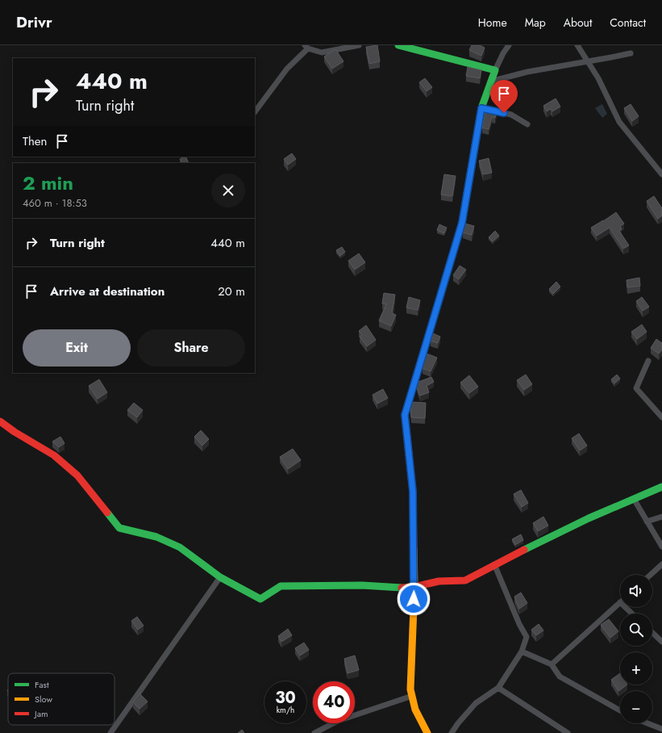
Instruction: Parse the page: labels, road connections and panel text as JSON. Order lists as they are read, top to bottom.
{
  "legend": ["Fast", "Slow", "Jam"],
  "page": {
    "header": "Drivr",
    "nav": [
      "Home",
      "Map",
      "About",
      "Contact"
    ],
    "turn": ["440 m", "Turn right"],
    "then": "Then",
    "heading": ["2 min", "460 m · 18:53"],
    "list": [
      {
        "name": "Turn right",
        "value": "440 m"
      },
      {
        "name": "Arrive at destination",
        "value": "20 m"
      }
    ],
    "buttons": ["Exit", "Share"],
    "map_buttons": ["+", "−"],
    "speed": "30 km/h",
    "limit": "40"
  }
}
